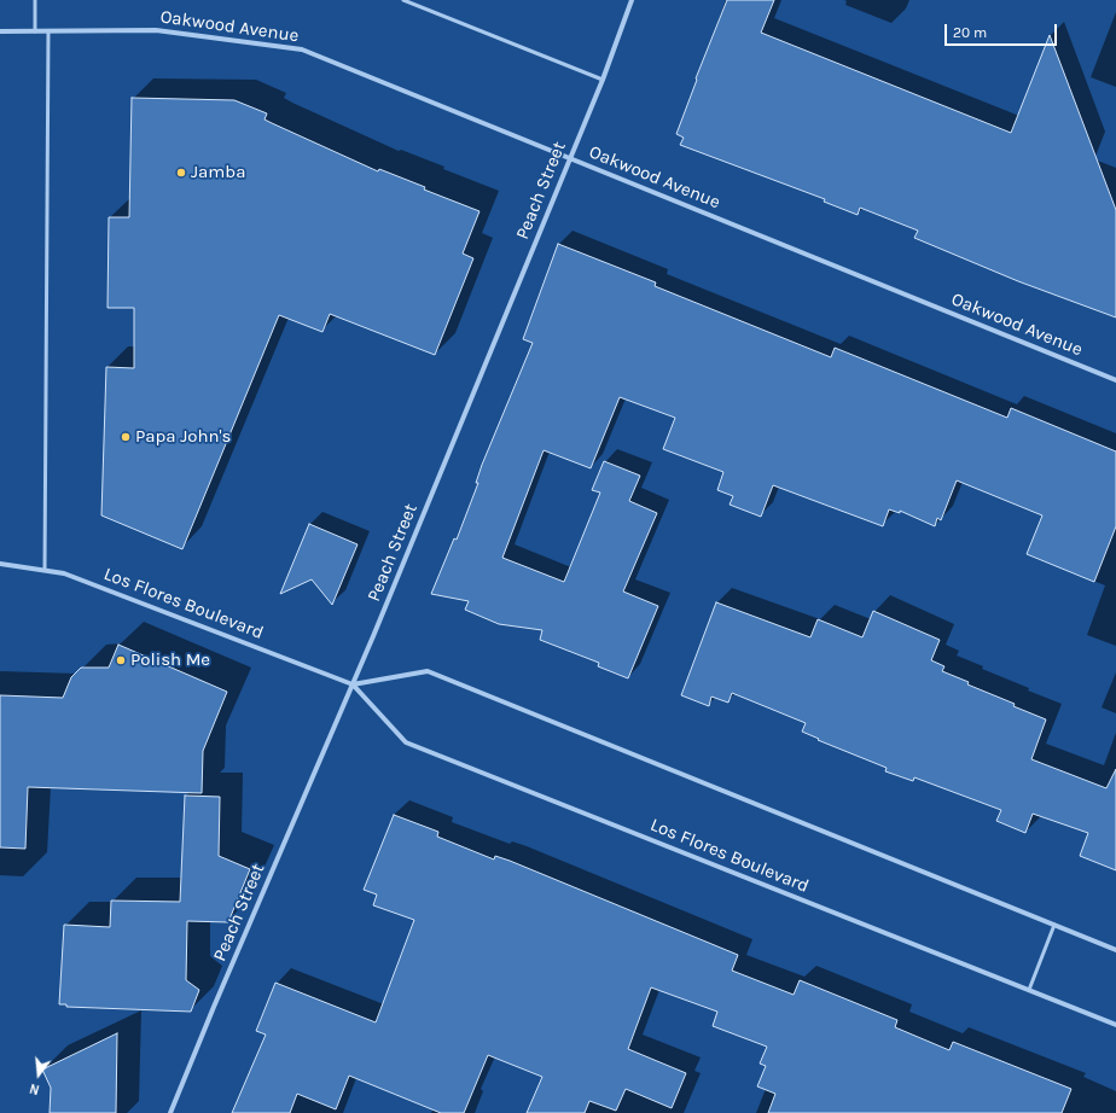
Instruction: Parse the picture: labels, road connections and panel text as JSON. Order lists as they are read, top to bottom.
{
  "streets": {
    "street": ["Oakwood Avenue", "Peach Street", "Los Flores Boulevard"]
  },
  "crossings": [
    ["Oakwood Avenue", "Peach Street"],
    ["Peach Street", "Los Flores Boulevard"]
  ],
  "places": ["Jamba", "Papa John's", "Polish Me"],
  "scale_bar": "20 m",
  "north": "bottom"
}
